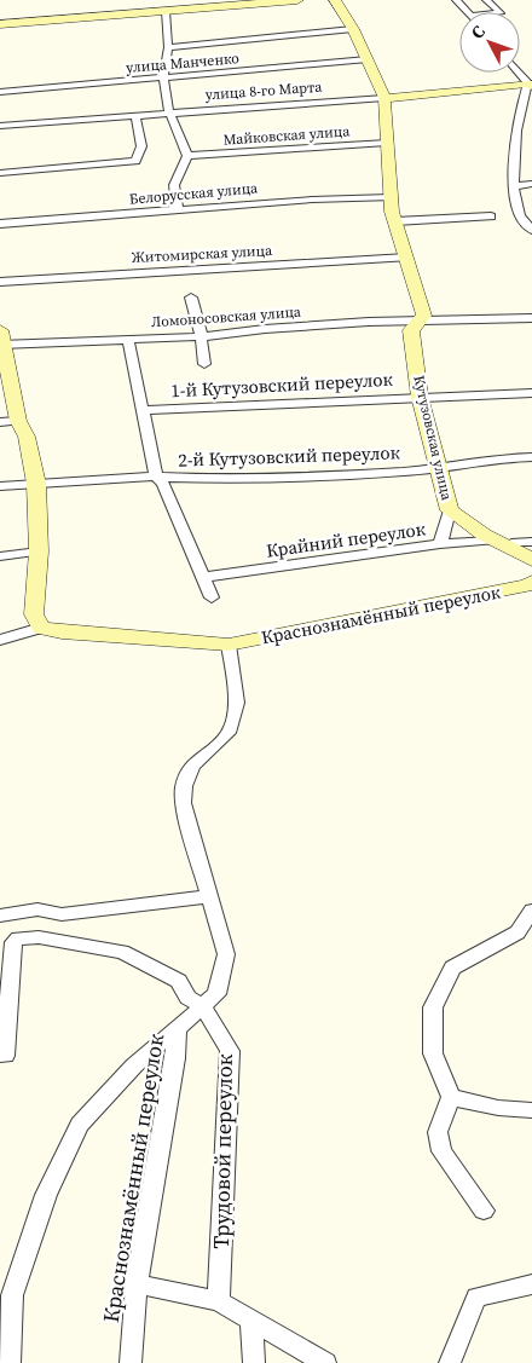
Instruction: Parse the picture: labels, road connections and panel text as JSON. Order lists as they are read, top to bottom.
{
  "streets": {
    "street": [
      "улица Манченко",
      "улица 8-го Марта",
      "Майковская улица",
      "Белорусская улица",
      "Житомирская улица",
      "Ломоносовская улица",
      "1-й Кутузовский переулок",
      "Кутузовская улица",
      "2-й Кутузовский переулок",
      "Крайний переулок",
      "Краснознамённый переулок",
      "Трудовой переулок"
    ]
  },
  "crossings": [
    ["улица Манченко", "Кутузовская улица"],
    ["улица 8-го Марта", "Кутузовская улица"],
    ["Майковская улица", "Кутузовская улица"],
    ["Белорусская улица", "Кутузовская улица"],
    ["Житомирская улица", "Кутузовская улица"],
    ["Ломоносовская улица", "Кутузовская улица"],
    ["1-й Кутузовский переулок", "Кутузовская улица"],
    ["Кутузовская улица", "2-й Кутузовский переулок"],
    ["Кутузовская улица", "Крайний переулок"],
    ["Краснознамённый переулок", "Трудовой переулок"]
  ],
  "north": "top left"
}
